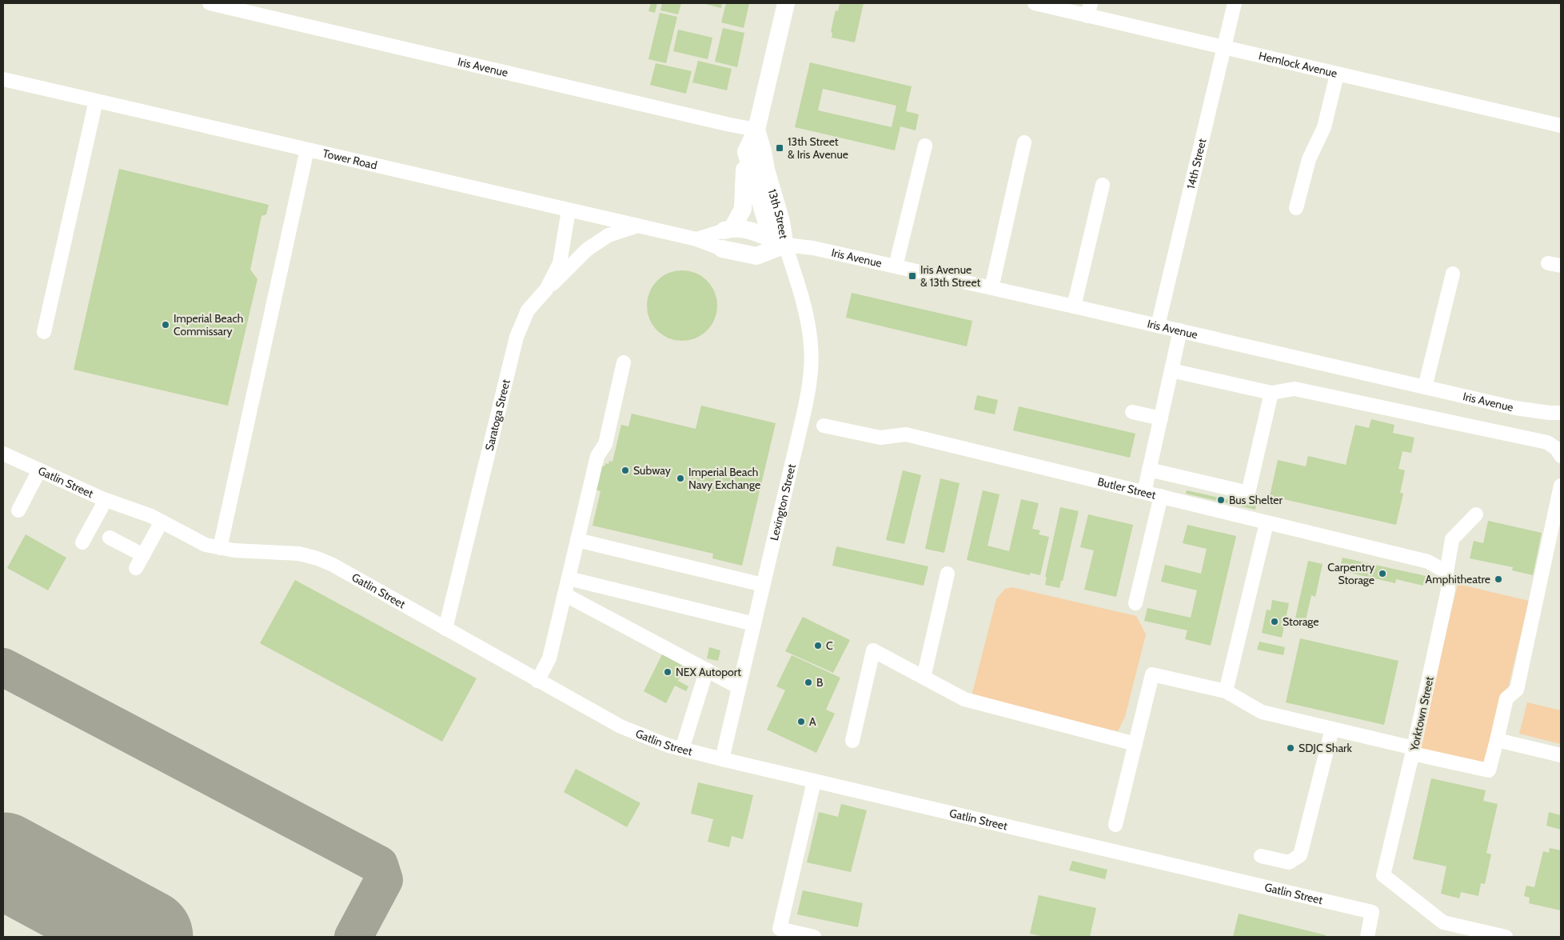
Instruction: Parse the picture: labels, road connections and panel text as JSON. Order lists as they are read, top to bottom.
{
  "streets": {
    "main road": ["Tower Road", "13th Street"],
    "street": [
      "Hemlock Avenue",
      "Iris Avenue",
      "14th Street",
      "Saratoga Street",
      "Gatlin Street",
      "Butler Street",
      "Lexington Street",
      "Yorktown Street"
    ]
  },
  "crossings": [
    ["Hemlock Avenue", "14th Street"],
    ["Iris Avenue", "Tower Road"],
    ["Iris Avenue", "14th Street"],
    ["Iris Avenue", "13th Street"],
    ["Iris Avenue", "Lexington Street"],
    ["Tower Road", "13th Street"],
    ["Tower Road", "Saratoga Street"],
    ["Tower Road", "Lexington Street"],
    ["13th Street", "Lexington Street"],
    ["Saratoga Street", "Gatlin Street"],
    ["Gatlin Street", "Lexington Street"],
    ["Butler Street", "Yorktown Street"]
  ],
  "places": {
    "transit": ["13th Street & Iris Avenue", "Iris Avenue & 13th Street"],
    "other": [
      "Imperial Beach Commissary",
      "Subway",
      "Imperial Beach Navy Exchange",
      "Bus Shelter",
      "Carpentry Storage",
      "Amphitheatre",
      "Storage",
      "C",
      "NEX Autoport",
      "B",
      "A",
      "SDJC Shark"
    ]
  }
}
